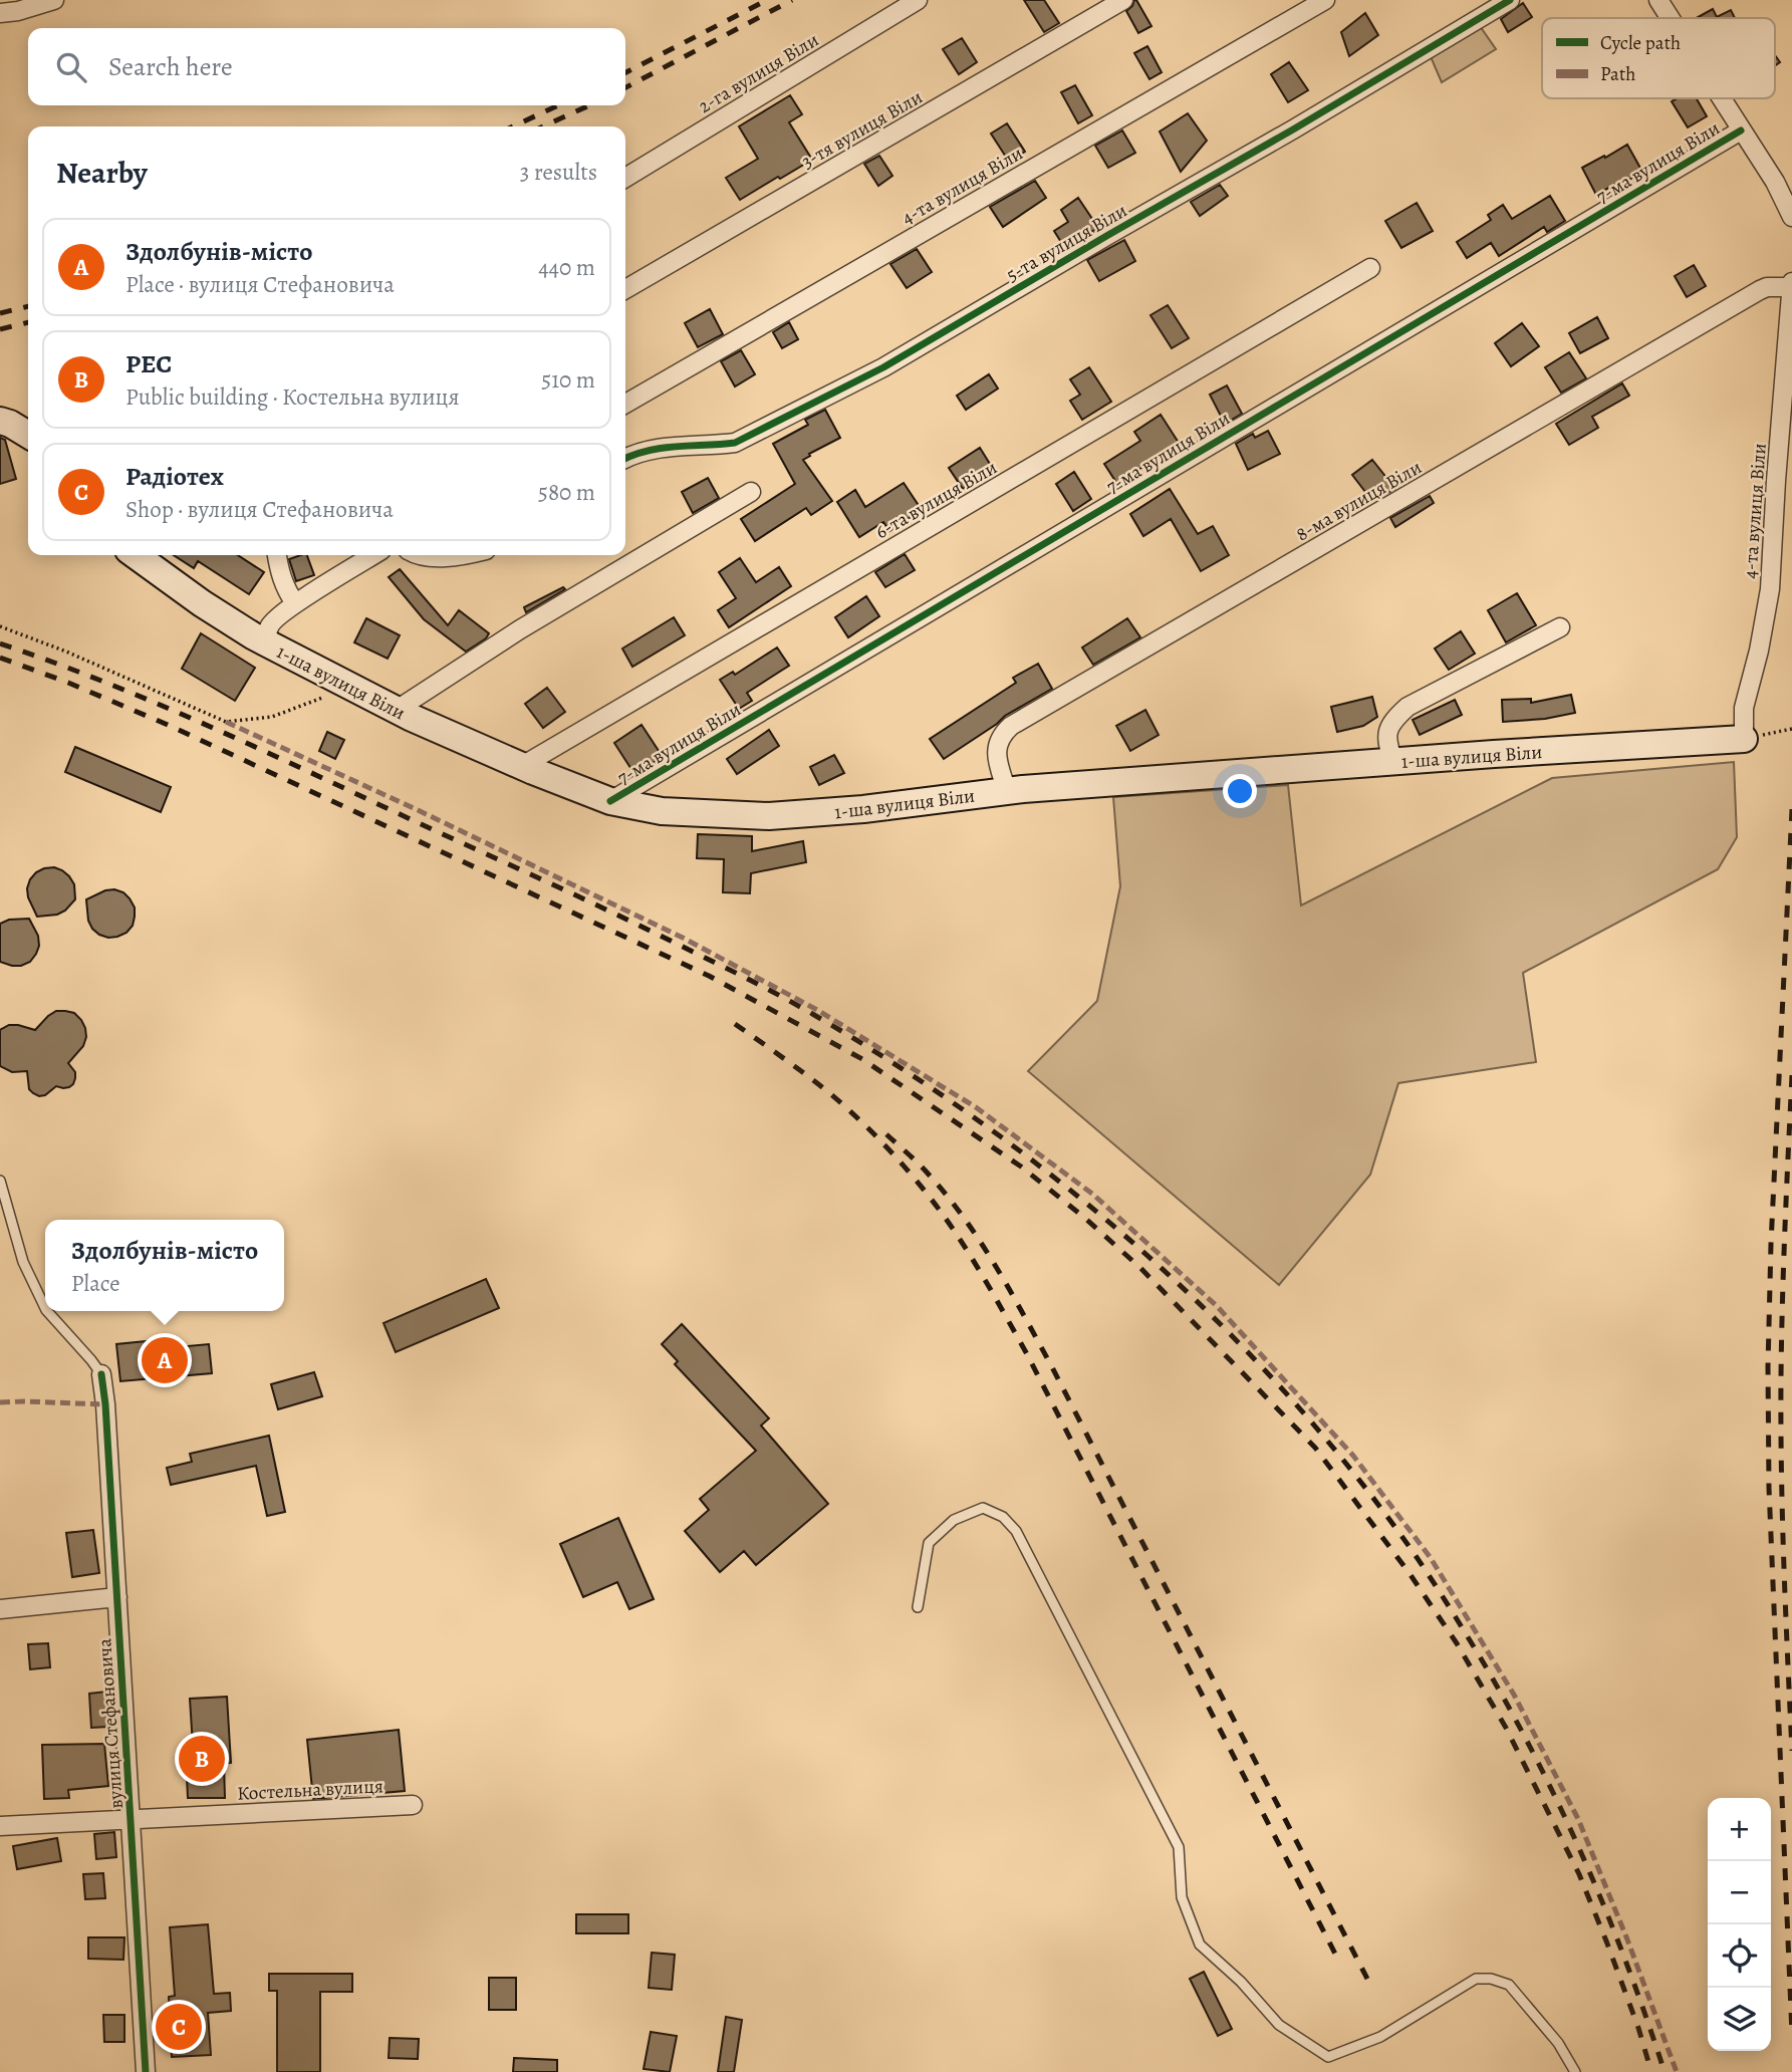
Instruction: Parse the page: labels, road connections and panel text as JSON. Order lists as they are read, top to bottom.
{
  "streets": {
    "main road": ["1-ша вулиця Віли"],
    "street": [
      "2-га вулиця Віли",
      "3-тя вулиця Віли",
      "7-ма вулиця Віли",
      "4-та вулиця Віли",
      "5-та вулиця Віли",
      "6-та вулиця Віли",
      "8-ма вулиця Віли",
      "вулиця Стефановича",
      "Костельна вулиця"
    ]
  },
  "crossings": [
    ["7-ма вулиця Віли", "1-ша вулиця Віли"],
    ["4-та вулиця Віли", "8-ма вулиця Віли"],
    ["4-та вулиця Віли", "1-ша вулиця Віли"],
    ["6-та вулиця Віли", "1-ша вулиця Віли"],
    ["8-ма вулиця Віли", "1-ша вулиця Віли"],
    ["вулиця Стефановича", "Костельна вулиця"]
  ],
  "legend": ["Cycle path", "Path"],
  "page": {
    "search": "Search here",
    "heading": ["Nearby", "3 results"],
    "list": [
      {
        "mark": "A",
        "name": "Здолбунів-місто",
        "note": "Place · вулиця Стефановича",
        "value": "440 m"
      },
      {
        "mark": "B",
        "name": "РЕС",
        "note": "Public building · Костельна вулиця",
        "value": "510 m"
      },
      {
        "mark": "C",
        "name": "Радiотех",
        "note": "Shop · вулиця Стефановича",
        "value": "580 m"
      }
    ],
    "popup": ["Здолбунів-місто", "Place"],
    "pins": ["A", "B", "C"],
    "map_buttons": ["+", "−"]
  }
}
